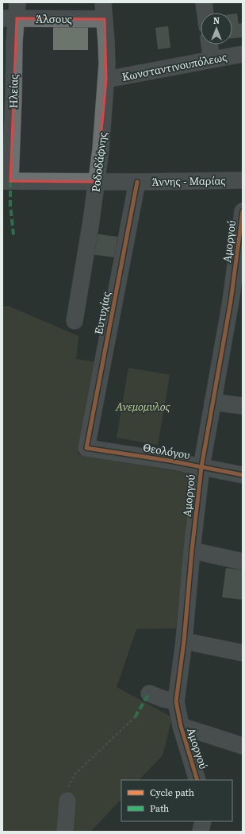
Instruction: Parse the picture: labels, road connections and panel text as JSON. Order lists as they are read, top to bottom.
{
  "streets": {
    "street": [
      "Άλσους",
      "Κωνσταντινουπόλεως",
      "Ηλείας",
      "Ροδοδάφνης",
      "Άννης - Μαρίας",
      "Αμοργού",
      "Ευτυχίας",
      "Θεολόγου"
    ]
  },
  "crossings": [
    ["Άλσους", "Ηλείας"],
    ["Άλσους", "Ροδοδάφνης"],
    ["Κωνσταντινουπόλεως", "Ροδοδάφνης"],
    ["Ηλείας", "Άννης - Μαρίας"],
    ["Ροδοδάφνης", "Άννης - Μαρίας"],
    ["Άννης - Μαρίας", "Ευτυχίας"],
    ["Αμοργού", "Θεολόγου"],
    ["Ευτυχίας", "Θεολόγου"]
  ],
  "parks": ["Ανεμομυλος"],
  "legend": ["Cycle path", "Path"],
  "north": "top"
}
